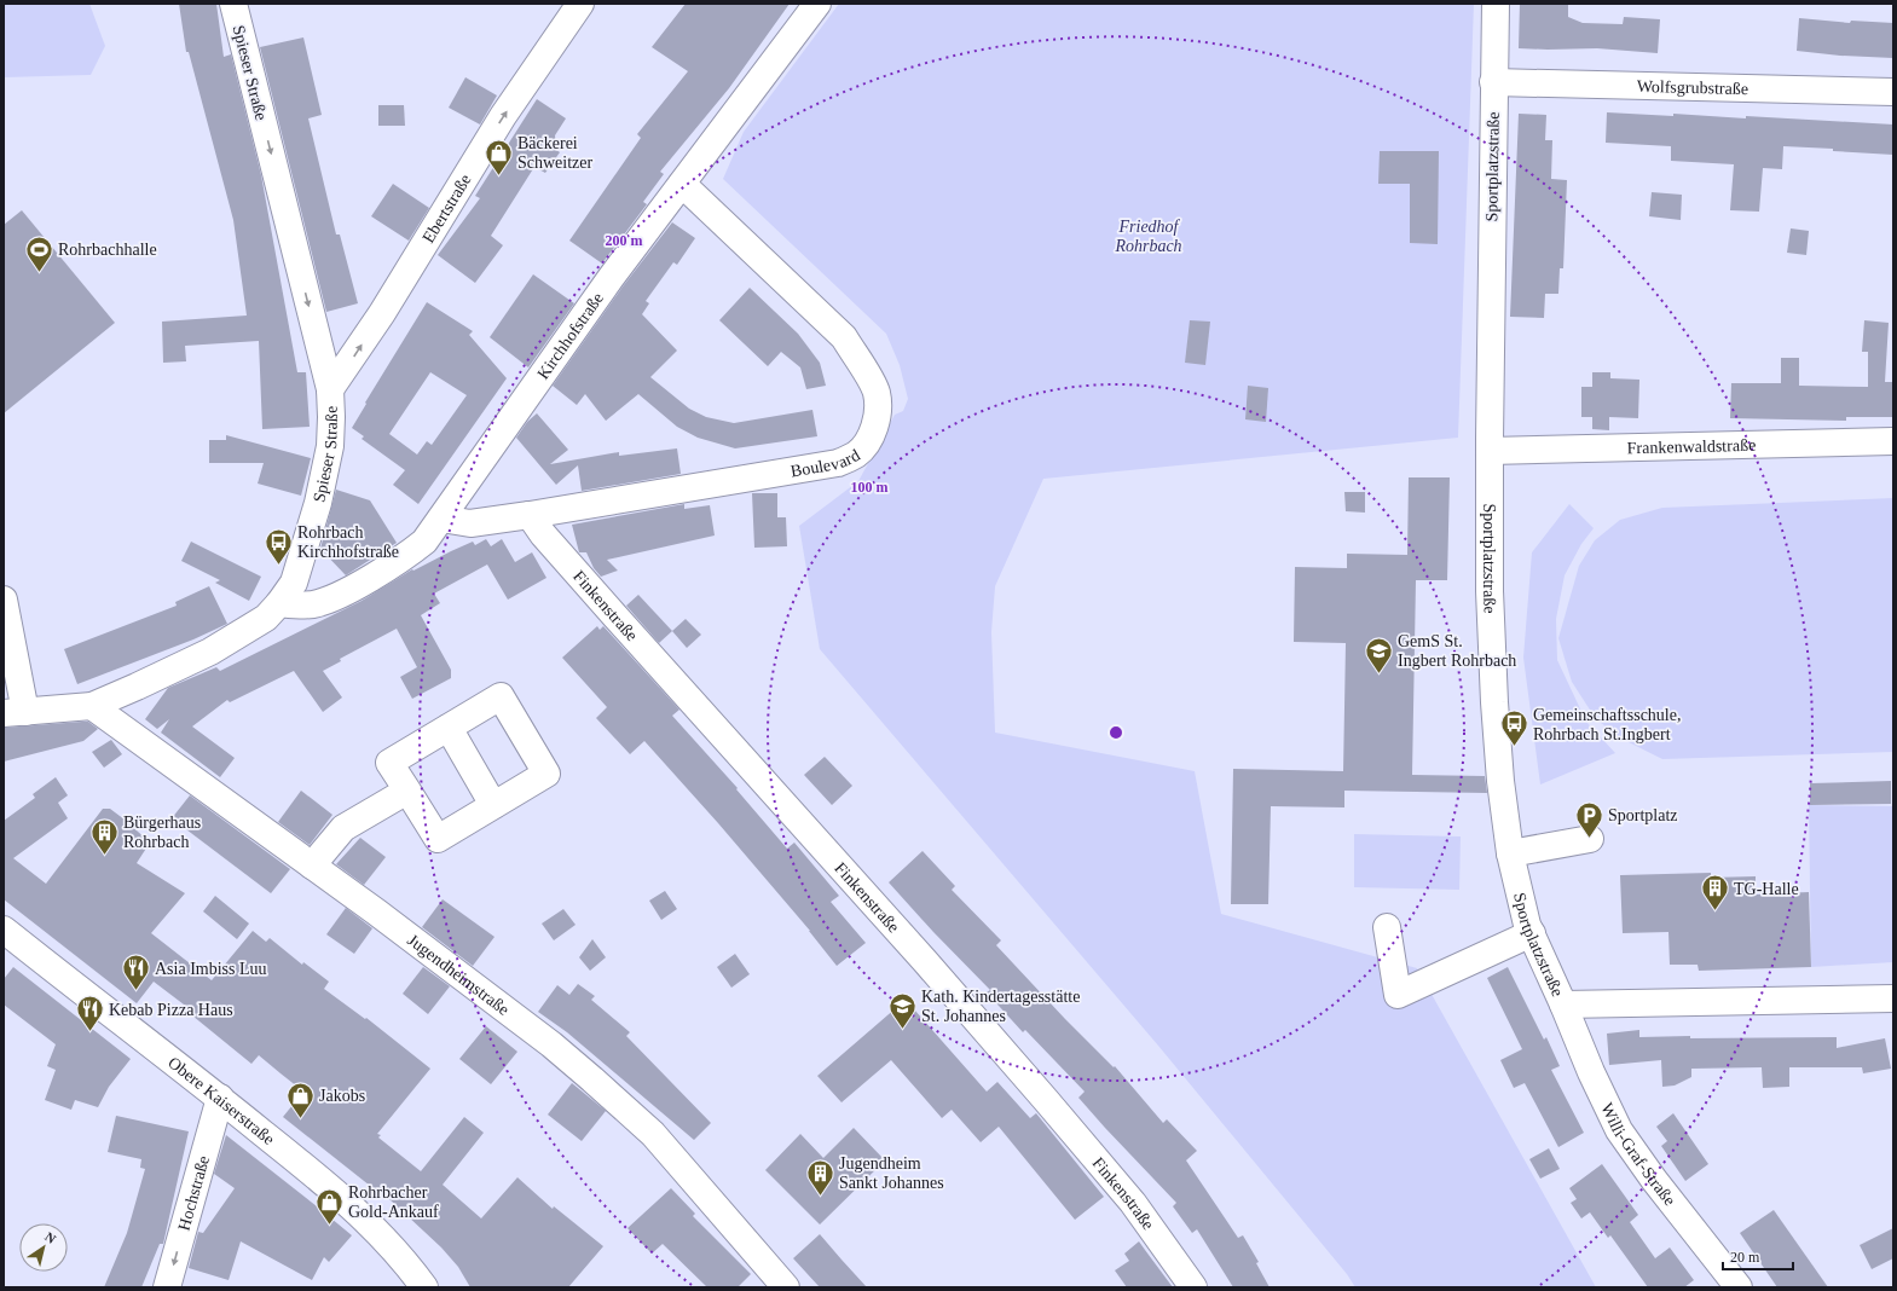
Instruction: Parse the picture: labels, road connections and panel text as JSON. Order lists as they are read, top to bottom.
{
  "streets": {
    "street": [
      "Spieser Straße",
      "Wolfsgrubstraße",
      "Sportplatzstraße",
      "Ebertstraße",
      "Kirchhofstraße",
      "Frankenwaldstraße",
      "Boulevard",
      "Finkenstraße",
      "Jugendheimstraße",
      "Obere Kaiserstraße",
      "Willi-Graf-Straße",
      "Hochstraße"
    ]
  },
  "crossings": [
    ["Spieser Straße", "Ebertstraße"],
    ["Spieser Straße", "Kirchhofstraße"],
    ["Spieser Straße", "Jugendheimstraße"],
    ["Wolfsgrubstraße", "Sportplatzstraße"],
    ["Sportplatzstraße", "Frankenwaldstraße"],
    ["Sportplatzstraße", "Willi-Graf-Straße"],
    ["Kirchhofstraße", "Boulevard"],
    ["Boulevard", "Finkenstraße"],
    ["Obere Kaiserstraße", "Hochstraße"]
  ],
  "one_way": ["Spieser Straße", "Ebertstraße", "Hochstraße"],
  "parks": ["Friedhof Rohrbach"],
  "places": {
    "shop": ["Bäckerei Schweitzer", "Jakobs", "Rohrbacher Gold-Ankauf"],
    "sports": ["Rohrbachhalle"],
    "bus stop": ["Rohrbach Kirchhofstraße", "Gemeinschaftsschule, Rohrbach St.Ingbert"],
    "school or university": ["GemS St. Ingbert Rohrbach", "Kath. Kindertagesstätte St. Johannes"],
    "parking": ["Sportplatz"],
    "building": ["Bürgerhaus Rohrbach", "TG-Halle", "Jugendheim Sankt Johannes"],
    "restaurant": ["Asia Imbiss Luu", "Kebab Pizza Haus"]
  },
  "scale_bar": "20 m",
  "north": "top right",
  "rings": ["200 m", "100 m"]
}
